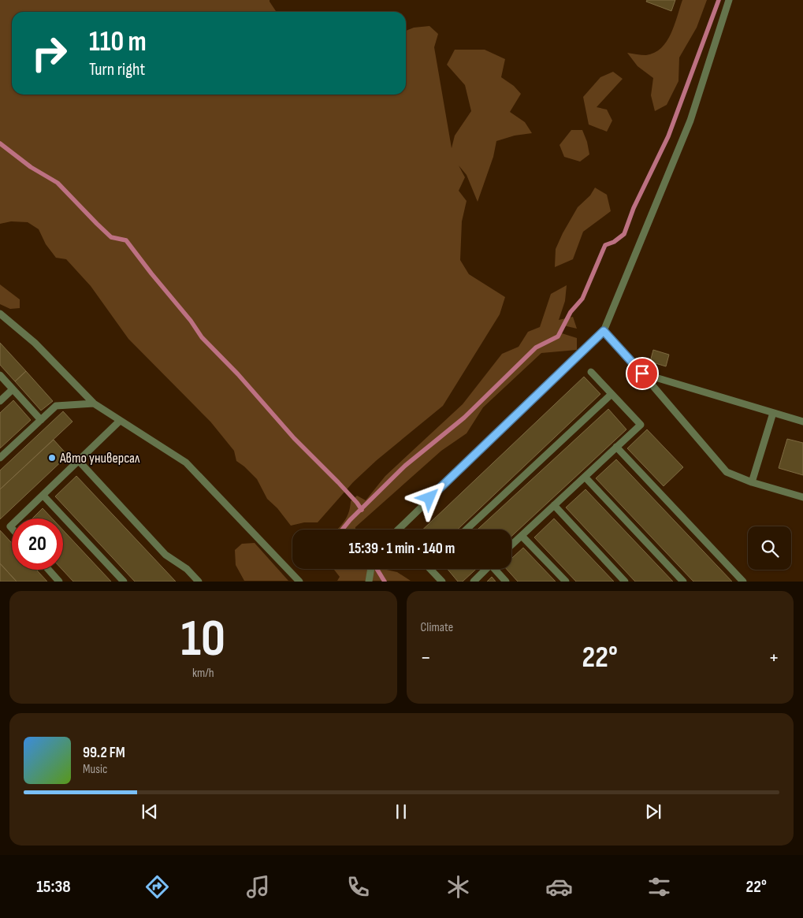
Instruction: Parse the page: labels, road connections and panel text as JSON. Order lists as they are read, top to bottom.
{
  "places": ["Авто универсал"],
  "page": {
    "turn": ["110 m", "Turn right"],
    "limit": "20",
    "trip": "15:39 · 1 min · 140 m",
    "tile": [
      ["10", "km/h"],
      "Climate"
    ],
    "heat": ["−", "22°", "+"],
    "song": ["99.2 FM", "Music"],
    "tabs": ["15:38", "22°"]
  }
}
